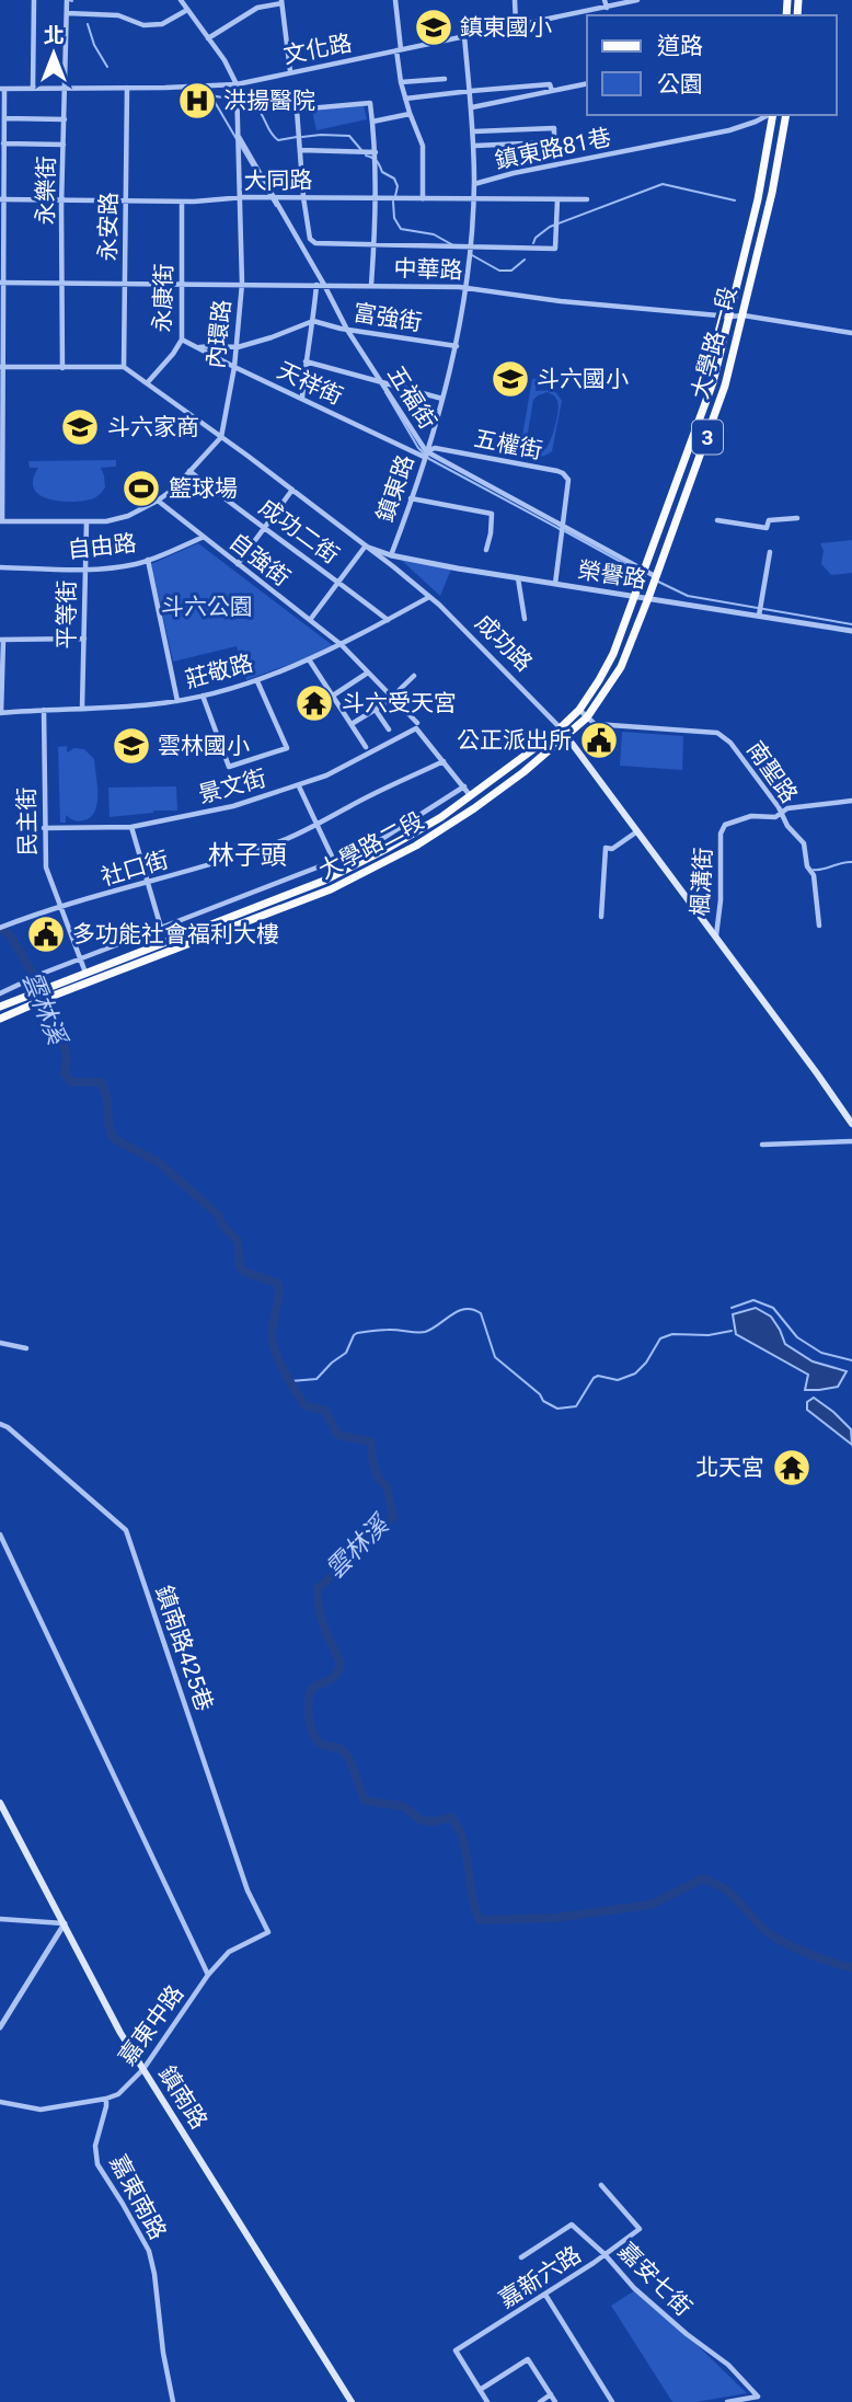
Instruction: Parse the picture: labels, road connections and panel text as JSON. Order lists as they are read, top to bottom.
{
  "streets": {
    "main road": [
      "大學路一段",
      "3",
      "成功路",
      "大學路二段",
      "鎮南路"
    ],
    "street": [
      "文化路",
      "鎮東路81巷",
      "大同路",
      "永樂街",
      "永安路",
      "中華路",
      "永康街",
      "富強街",
      "內環路",
      "天祥街",
      "五福街",
      "五權街",
      "鎮東路",
      "成功二街",
      "自由路",
      "自強街",
      "榮譽路",
      "平等街",
      "莊敬路",
      "南聖路",
      "景文街",
      "民主街",
      "社口街",
      "楓溝街",
      "鎮南路425巷",
      "嘉東中路",
      "嘉東南路",
      "嘉新六路",
      "嘉安七街"
    ]
  },
  "crossings": [
    ["文化路", "永樂街"],
    ["文化路", "永安路"],
    ["文化路", "內環路"],
    ["文化路", "鎮東路"],
    ["鎮東路81巷", "鎮東路"],
    ["大同路", "永樂街"],
    ["大同路", "永安路"],
    ["大同路", "永康街"],
    ["大同路", "內環路"],
    ["大同路", "五福街"],
    ["大同路", "鎮東路"],
    ["永樂街", "中華路"],
    ["永安路", "中華路"],
    ["中華路", "永康街"],
    ["中華路", "內環路"],
    ["中華路", "大學路一段"],
    ["中華路", "五福街"],
    ["中華路", "鎮東路"],
    ["永康街", "天祥街"],
    ["富強街", "五福街"],
    ["富強街", "鎮東路"],
    ["內環路", "天祥街"],
    ["內環路", "五福街"],
    ["大學路一段", "五福街"],
    ["大學路一段", "榮譽路"],
    ["大學路一段", "成功路"],
    ["大學路一段", "南聖路"],
    ["大學路一段", "大學路二段"],
    ["天祥街", "五福街"],
    ["天祥街", "五權街"],
    ["天祥街", "鎮東路"],
    ["五福街", "五權街"],
    ["五福街", "鎮東路"],
    ["五權街", "鎮東路"],
    ["五權街", "榮譽路"],
    ["鎮東路", "榮譽路"],
    ["鎮東路", "成功路"],
    ["成功二街", "莊敬路"],
    ["自由路", "自強街"],
    ["自由路", "平等街"],
    ["自強街", "莊敬路"],
    ["自強街", "景文街"],
    ["自強街", "大學路二段"],
    ["自強街", "社口街"],
    ["榮譽路", "成功路"],
    ["平等街", "莊敬路"],
    ["成功路", "莊敬路"],
    ["成功路", "大學路二段"],
    ["成功路", "楓溝街"],
    ["莊敬路", "民主街"],
    ["南聖路", "楓溝街"],
    ["景文街", "民主街"],
    ["民主街", "大學路二段"],
    ["民主街", "社口街"],
    ["鎮南路425巷", "嘉東中路"],
    ["嘉東中路", "鎮南路"],
    ["嘉東中路", "嘉東南路"],
    ["嘉新六路", "嘉安七街"]
  ],
  "districts": ["林子頭"],
  "water": ["雲林溪"],
  "parks": ["斗六公園"],
  "places": {
    "school or university": [
      "鎮東國小",
      "斗六國小",
      "斗六家商",
      "雲林國小"
    ],
    "hospital": ["洪揚醫院"],
    "sports": ["籃球場"],
    "temple": ["斗六受天宮", "北天宮"],
    "public building": ["公正派出所", "多功能社會福利大樓"]
  },
  "legend": ["道路", "公園"],
  "north": "top"
}
